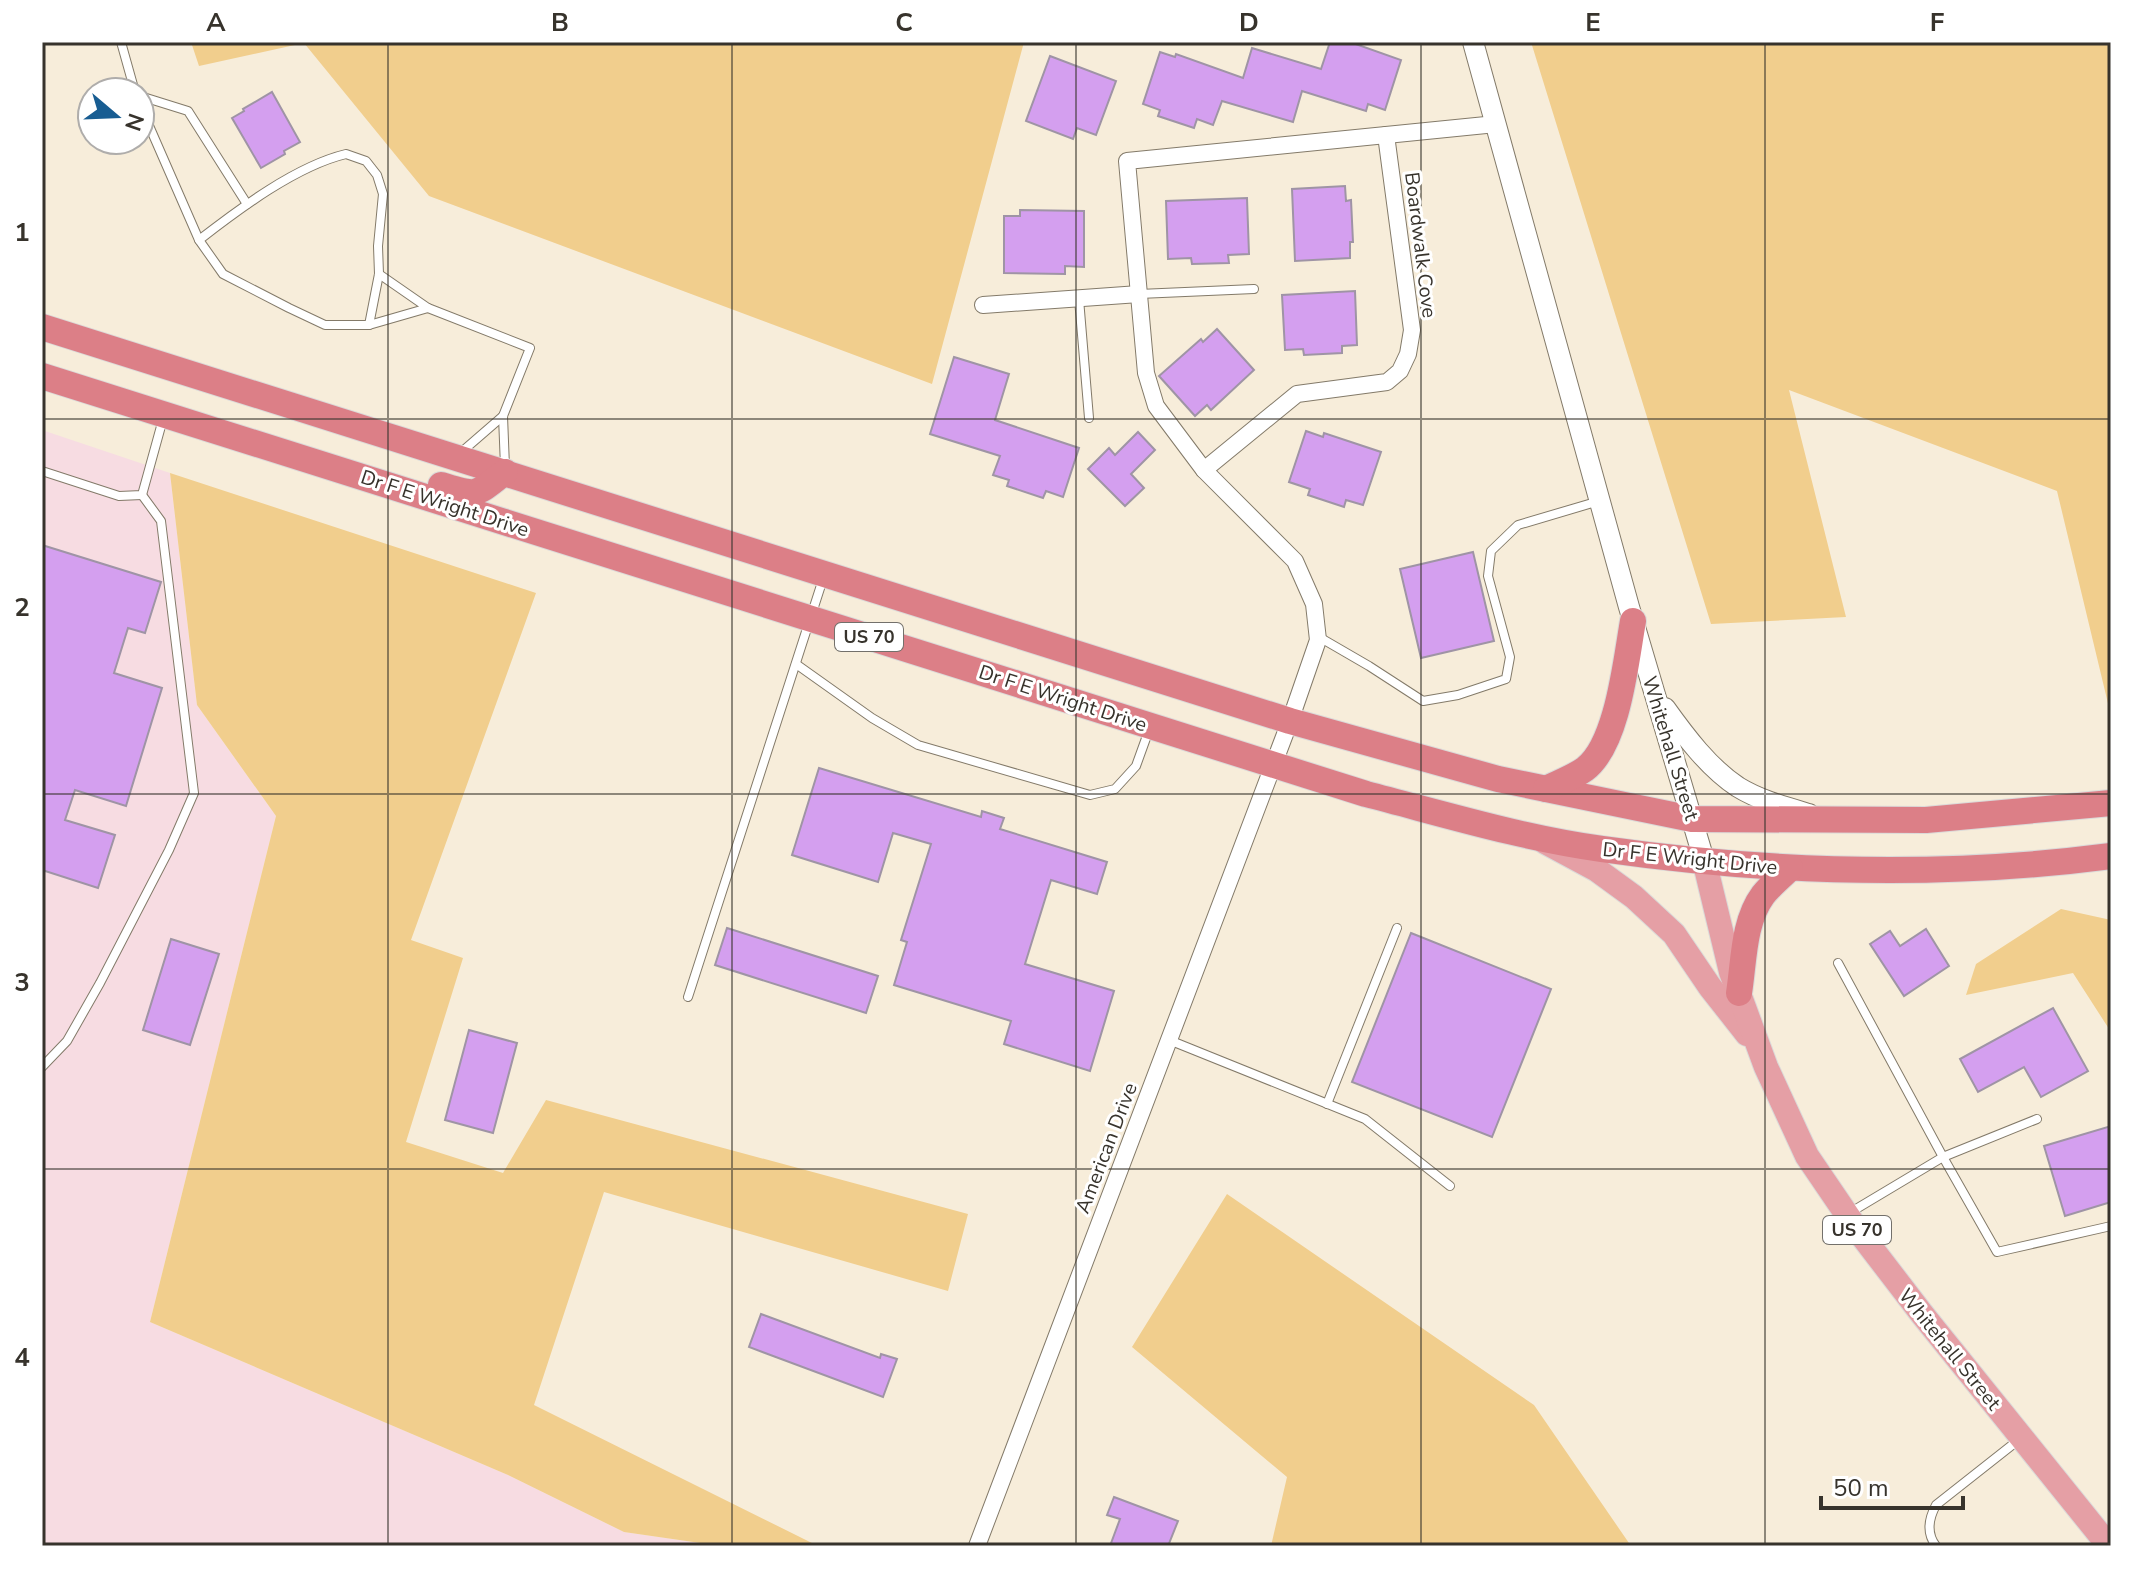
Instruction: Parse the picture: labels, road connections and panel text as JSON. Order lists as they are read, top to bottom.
{
  "streets": {
    "highway": ["Dr F E Wright Drive", "US 70"],
    "main road": ["Whitehall Street"],
    "street": ["Boardwalk Cove", "American Drive"]
  },
  "crossings": [
    ["Dr F E Wright Drive", "Whitehall Street"],
    ["Dr F E Wright Drive", "American Drive"],
    ["US 70", "Whitehall Street"]
  ],
  "scale_bar": "50 m",
  "north": "right",
  "grid": {
    "columns": [
      "A",
      "B",
      "C",
      "D",
      "E",
      "F"
    ],
    "rows": [
      "1",
      "2",
      "3",
      "4"
    ]
  }
}
